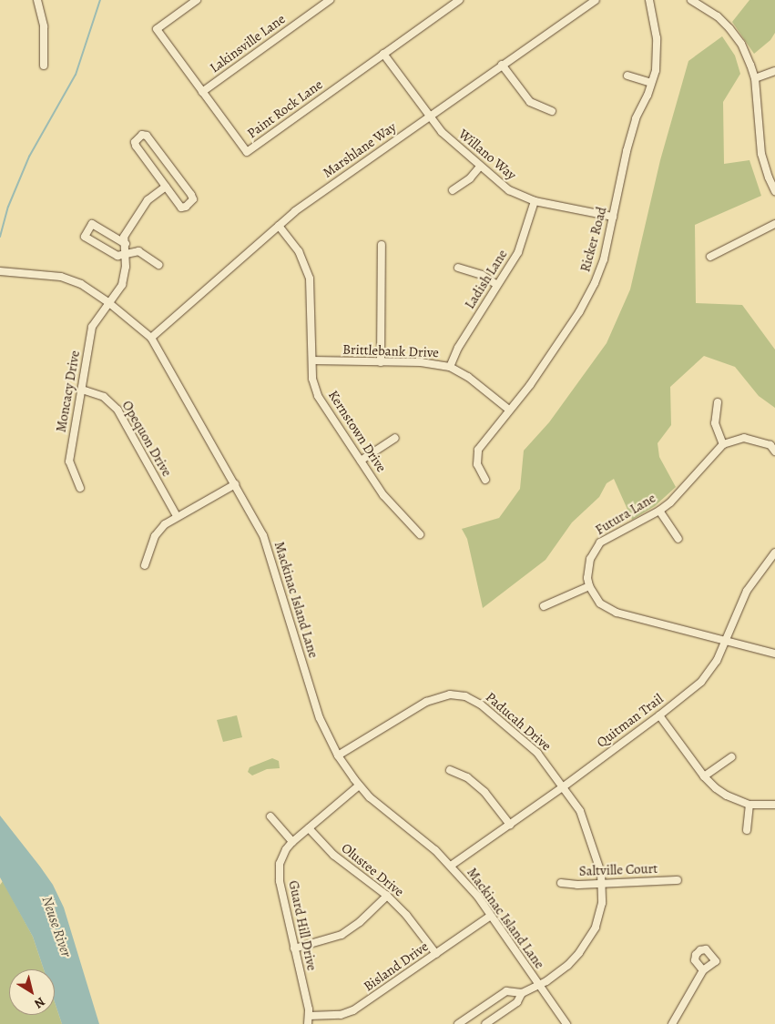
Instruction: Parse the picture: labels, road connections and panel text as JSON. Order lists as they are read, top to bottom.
{
  "streets": {
    "street": [
      "Lakinsville Lane",
      "Paint Rock Lane",
      "Marshlane Way",
      "Willano Way",
      "Ricker Road",
      "Ladish Lane",
      "Brittlebank Drive",
      "Moncacy Drive",
      "Kernstown Drive",
      "Opequon Drive",
      "Futura Lane",
      "Mackinac Island Lane",
      "Quitman Trail",
      "Paducah Drive",
      "Olustee Drive",
      "Saltville Court",
      "Guard Hill Drive",
      "Bisland Drive"
    ]
  },
  "crossings": [
    ["Lakinsville Lane", "Paint Rock Lane"],
    ["Paint Rock Lane", "Willano Way"],
    ["Marshlane Way", "Willano Way"],
    ["Marshlane Way", "Kernstown Drive"],
    ["Marshlane Way", "Mackinac Island Lane"],
    ["Willano Way", "Ricker Road"],
    ["Willano Way", "Ladish Lane"],
    ["Ricker Road", "Brittlebank Drive"],
    ["Ladish Lane", "Brittlebank Drive"],
    ["Brittlebank Drive", "Kernstown Drive"],
    ["Moncacy Drive", "Opequon Drive"],
    ["Moncacy Drive", "Mackinac Island Lane"],
    ["Mackinac Island Lane", "Quitman Trail"],
    ["Mackinac Island Lane", "Paducah Drive"],
    ["Mackinac Island Lane", "Guard Hill Drive"],
    ["Mackinac Island Lane", "Bisland Drive"],
    ["Quitman Trail", "Paducah Drive"],
    ["Paducah Drive", "Saltville Court"],
    ["Olustee Drive", "Guard Hill Drive"],
    ["Olustee Drive", "Bisland Drive"],
    ["Guard Hill Drive", "Bisland Drive"]
  ],
  "water": ["Neuse River"],
  "north": "bottom right"
}
